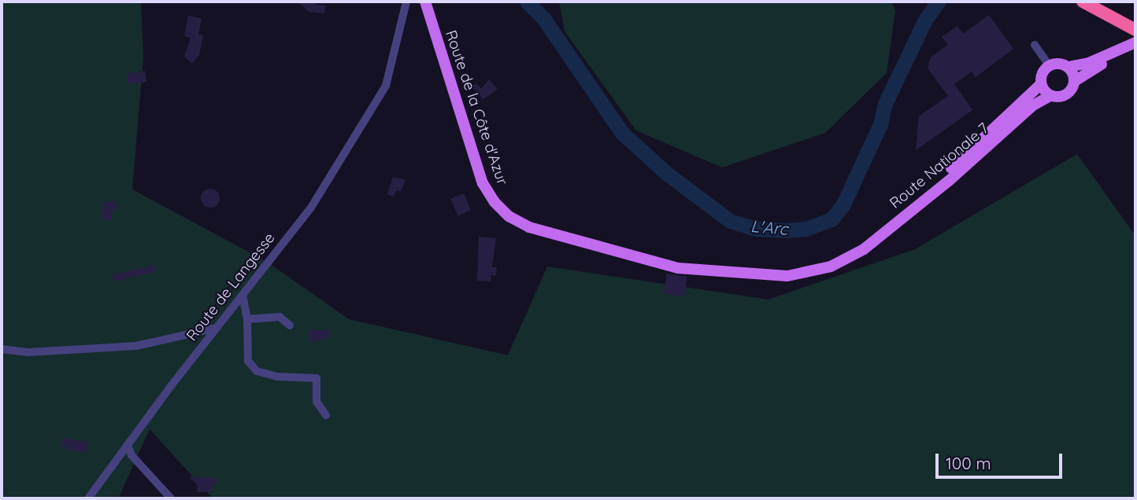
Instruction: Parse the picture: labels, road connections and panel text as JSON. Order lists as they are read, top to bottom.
{
  "streets": {
    "main road": ["Route de la Côte d'Azur", "Route Nationale 7"],
    "street": ["Route de Langesse"]
  },
  "crossings": [
    ["Route de la Côte d'Azur", "Route Nationale 7"]
  ],
  "water": ["L'Arc"],
  "scale_bar": "100 m"
}
